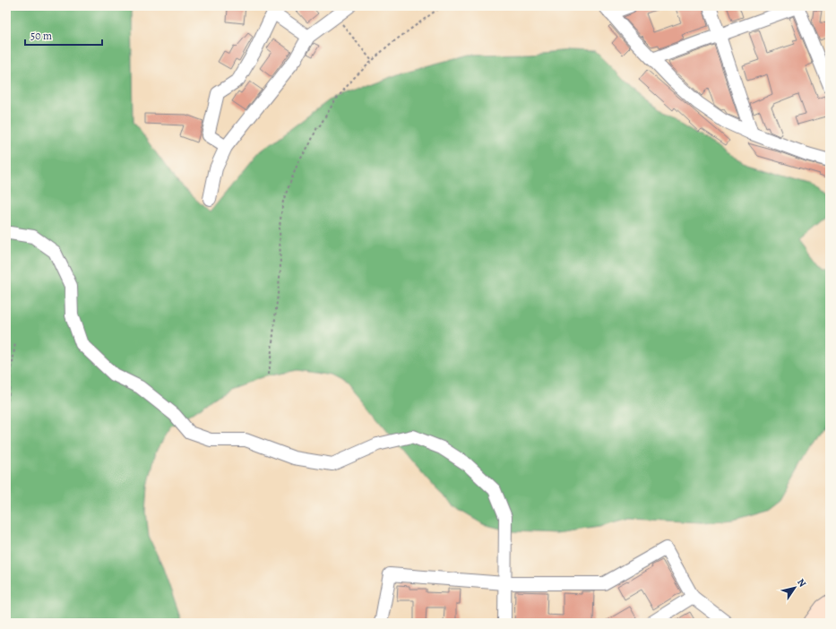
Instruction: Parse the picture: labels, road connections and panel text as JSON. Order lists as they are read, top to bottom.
{
  "scale_bar": "50 m",
  "north": "top right"
}
